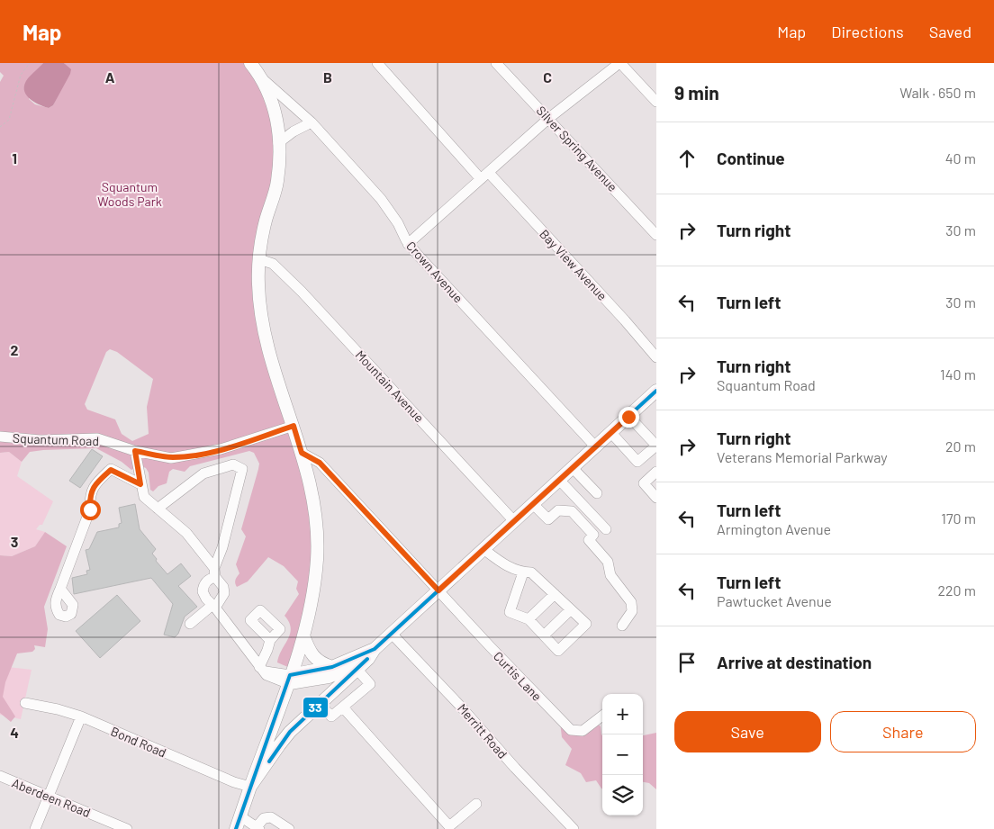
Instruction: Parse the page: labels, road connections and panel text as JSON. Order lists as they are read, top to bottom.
{
  "streets": {
    "street": [
      "Silver Spring Avenue",
      "Bay View Avenue",
      "Crown Avenue",
      "Mountain Avenue",
      "Squantum Road",
      "Curtis Lane",
      "Merritt Road",
      "Bond Road",
      "Aberdeen Road"
    ]
  },
  "parks": ["Squantum Woods Park"],
  "lines": ["transit line 33"],
  "page": {
    "header": "Map",
    "nav": ["Map", "Directions", "Saved"],
    "heading": ["9 min", "Walk · 650 m"],
    "list": [
      ["Continue", "40 m"],
      ["Turn right", "30 m"],
      ["Turn left", "30 m"],
      ["Turn right", "Squantum Road", "140 m"],
      ["Turn right", "Veterans Memorial Parkway", "20 m"],
      ["Turn left", "Armington Avenue", "170 m"],
      ["Turn left", "Pawtucket Avenue", "220 m"],
      "Arrive at destination"
    ],
    "map_buttons": ["+", "−"],
    "buttons": ["Save", "Share"]
  },
  "grid": {
    "columns": ["A", "B", "C"],
    "rows": [
      "1",
      "2",
      "3",
      "4"
    ]
  }
}
